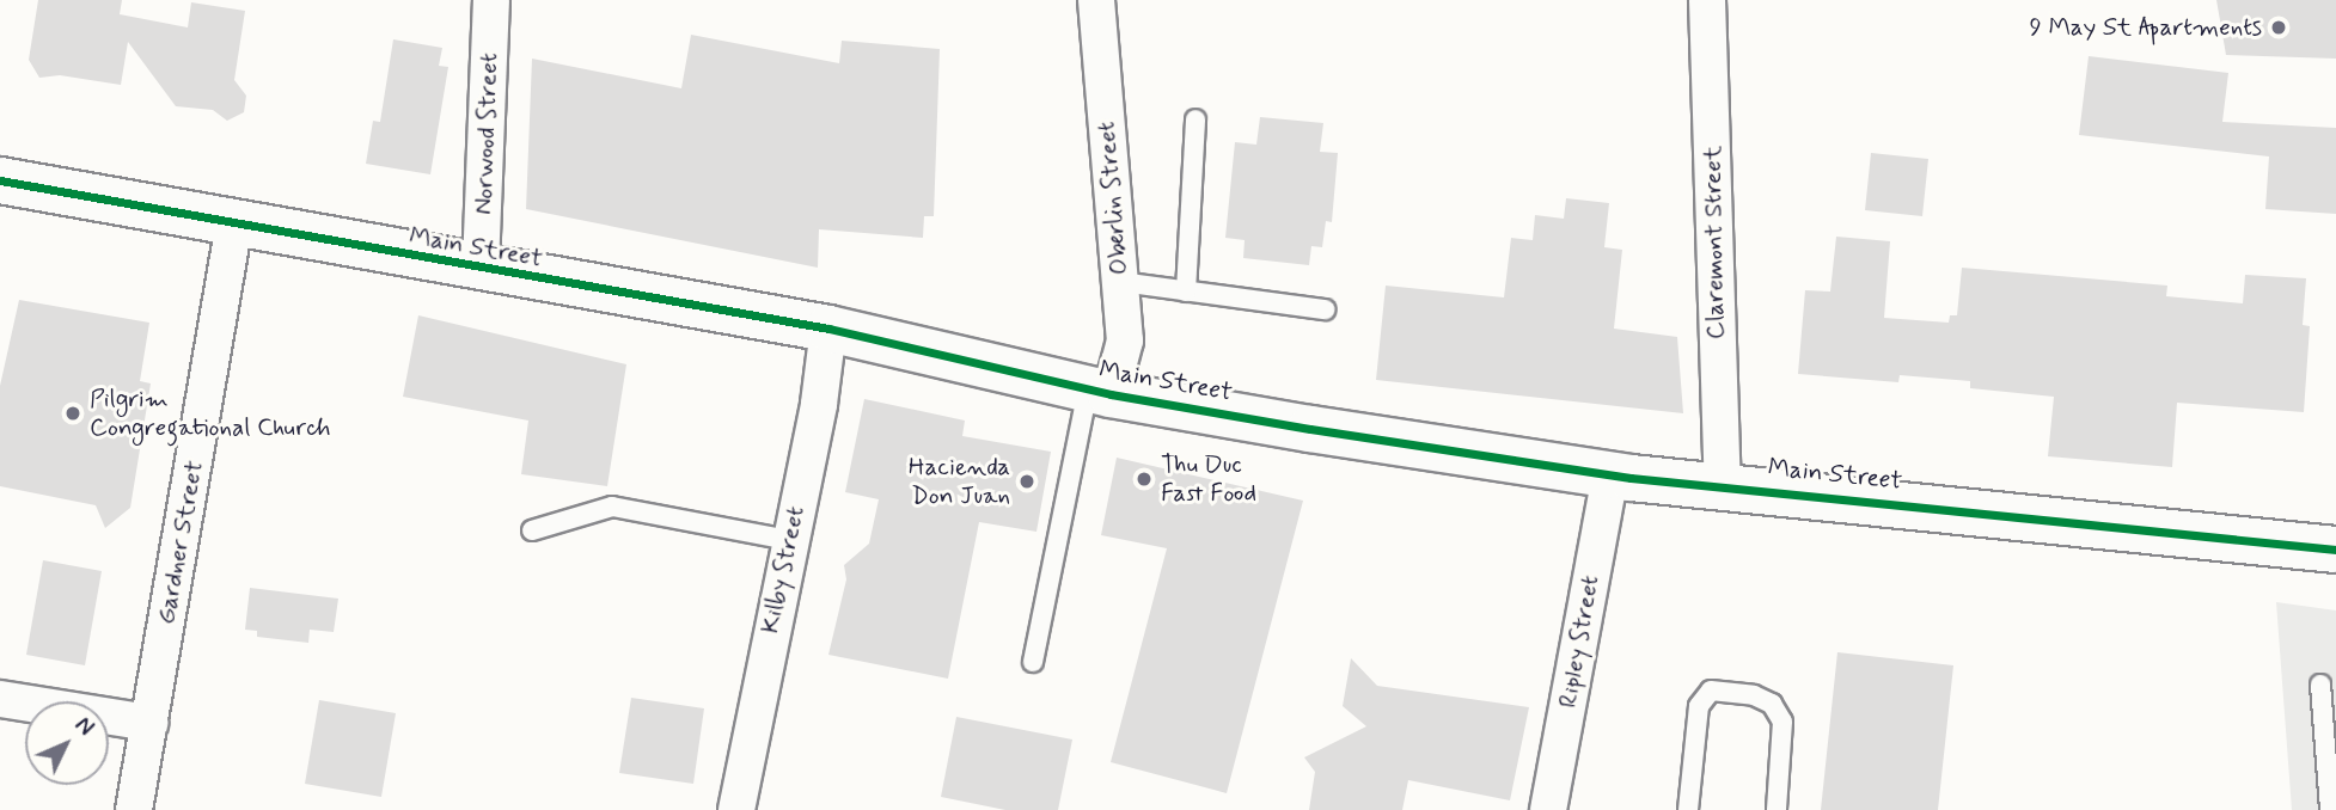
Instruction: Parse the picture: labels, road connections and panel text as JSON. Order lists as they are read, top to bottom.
{
  "streets": {
    "main road": ["Main Street"],
    "street": [
      "Norwood Street",
      "Oberlin Street",
      "Claremont Street",
      "Gardner Street",
      "Kilby Street",
      "Ripley Street"
    ]
  },
  "crossings": [
    ["Norwood Street", "Main Street"],
    ["Oberlin Street", "Main Street"],
    ["Claremont Street", "Main Street"],
    ["Main Street", "Gardner Street"],
    ["Main Street", "Kilby Street"],
    ["Main Street", "Ripley Street"]
  ],
  "places": [
    "9 May St Apartments",
    "Pilgrim Congregational Church",
    "Thu Duc Fast Food",
    "Hacienda Don Juan"
  ],
  "north": "top right"
}
